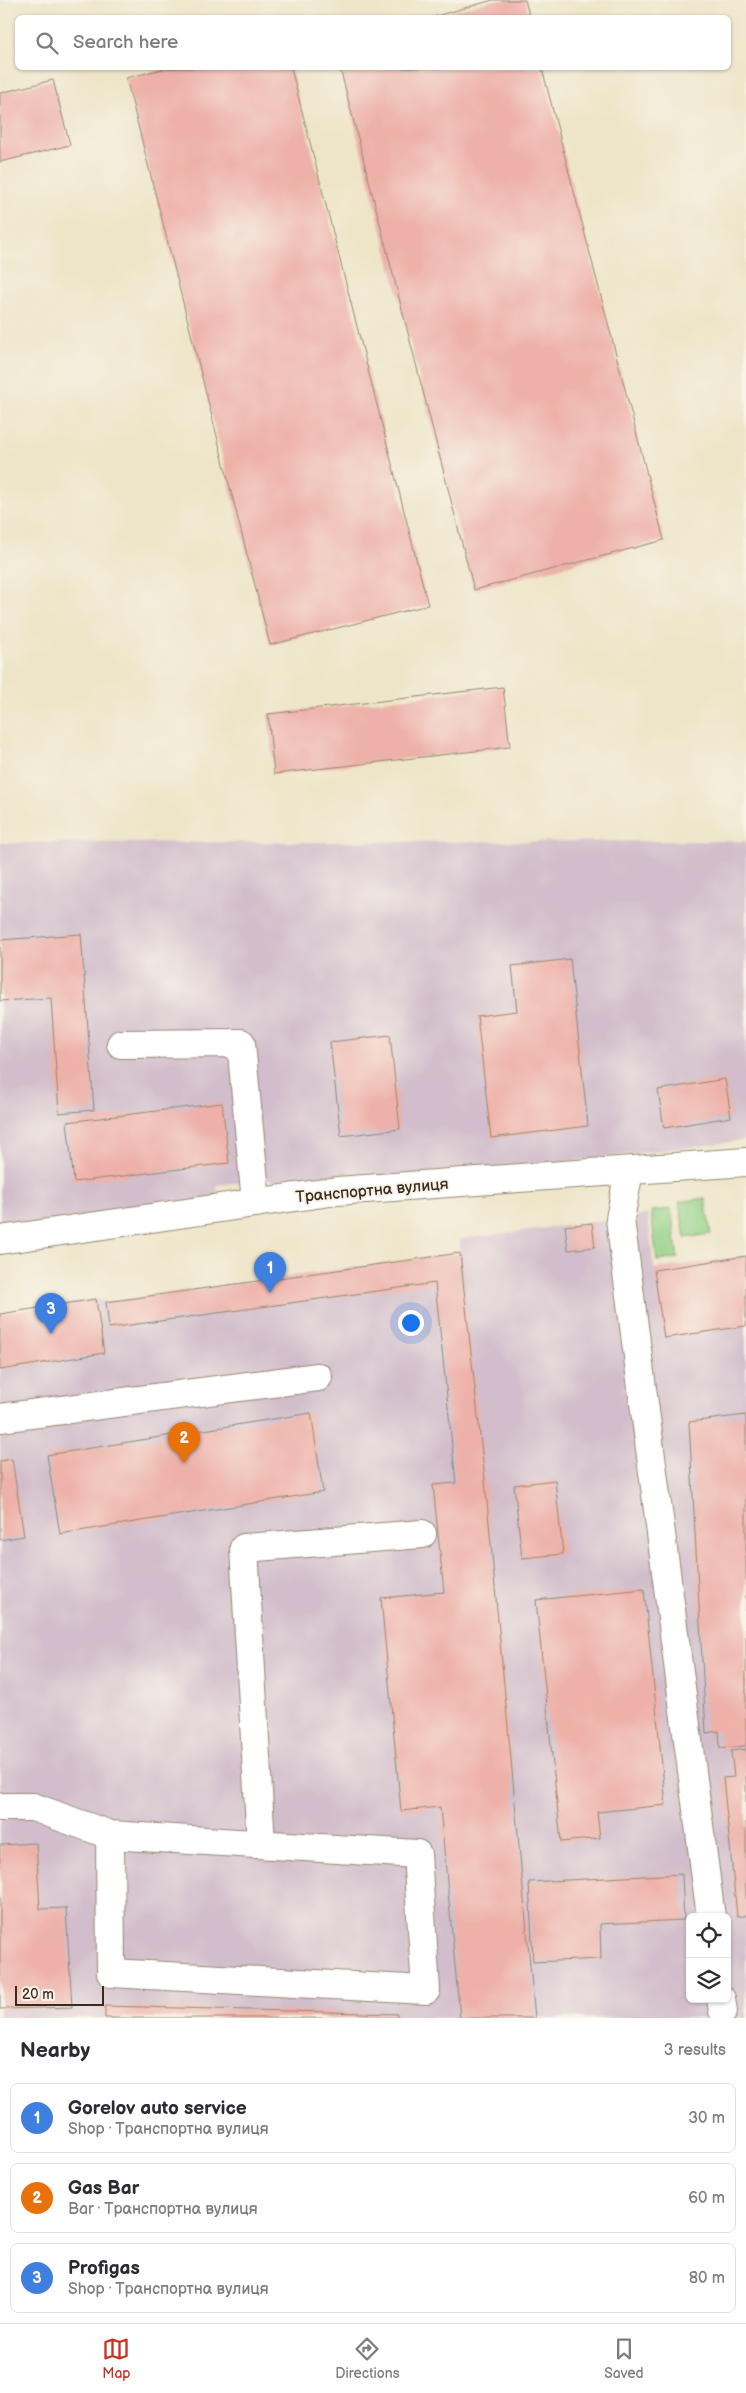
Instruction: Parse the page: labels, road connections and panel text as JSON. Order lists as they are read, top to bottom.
{
  "streets": {
    "street": ["Транспортна вулиця"]
  },
  "scale_bar": "20 m",
  "page": {
    "search": "Search here",
    "pins": ["1", "3", "2"],
    "scale": "20 m",
    "heading": ["Nearby", "3 results"],
    "list": [
      {
        "mark": "1",
        "name": "Gorelov auto service",
        "note": "Shop · Транспортна вулиця",
        "value": "30 m"
      },
      {
        "mark": "2",
        "name": "Gas Bar",
        "note": "Bar · Транспортна вулиця",
        "value": "60 m"
      },
      {
        "mark": "3",
        "name": "Profigas",
        "note": "Shop · Транспортна вулиця",
        "value": "80 m"
      }
    ],
    "nav": ["Map", "Directions", "Saved"]
  }
}
